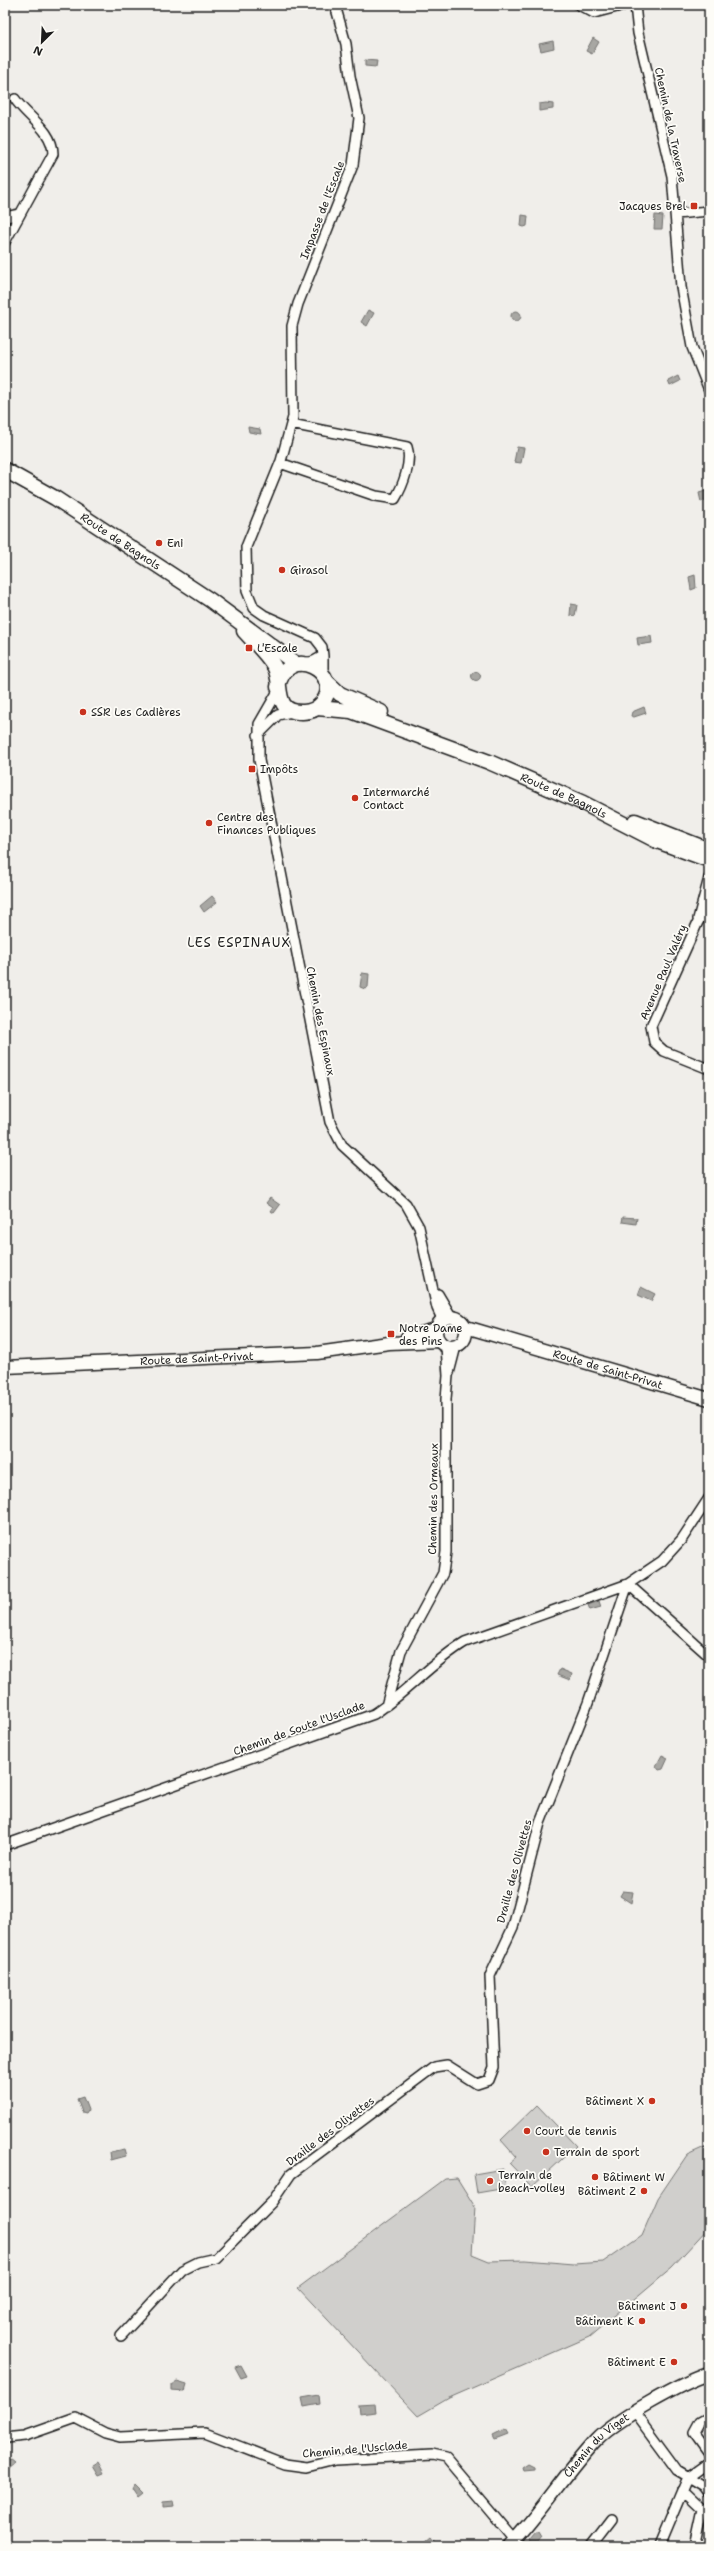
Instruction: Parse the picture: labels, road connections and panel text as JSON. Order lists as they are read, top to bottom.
{
  "streets": {
    "main road": ["Route de Bagnols"],
    "street": [
      "Chemin de la Traverse",
      "Impasse de l'Escale",
      "Avenue Paul Valéry",
      "Chemin des Espinaux",
      "Route de Saint-Privat",
      "Chemin des Ormeaux",
      "Chemin de Soute l'Usclade",
      "Draille des Olivettes",
      "Chemin du Viget",
      "Chemin de l'Usclade"
    ]
  },
  "crossings": [
    ["Impasse de l'Escale", "Chemin des Espinaux"],
    ["Chemin des Espinaux", "Route de Saint-Privat"],
    ["Route de Saint-Privat", "Chemin des Ormeaux"],
    ["Chemin des Ormeaux", "Chemin de Soute l'Usclade"],
    ["Chemin de Soute l'Usclade", "Draille des Olivettes"],
    ["Chemin du Viget", "Chemin de l'Usclade"]
  ],
  "districts": ["LES ESPINAUX"],
  "places": {
    "transit": [
      "Jacques Brel",
      "L'Escale",
      "Impôts",
      "Notre Dame des Pins"
    ],
    "other": [
      "Eni",
      "Girasol",
      "SSR Les Cadières",
      "Intermarché Contact",
      "Centre des Finances Publiques",
      "Bâtiment X",
      "Court de tennis",
      "Terrain de sport",
      "Bâtiment W",
      "Terrain de beach-volley",
      "Bâtiment Z",
      "Bâtiment J",
      "Bâtiment K",
      "Bâtiment E"
    ]
  },
  "north": "bottom left"
}
